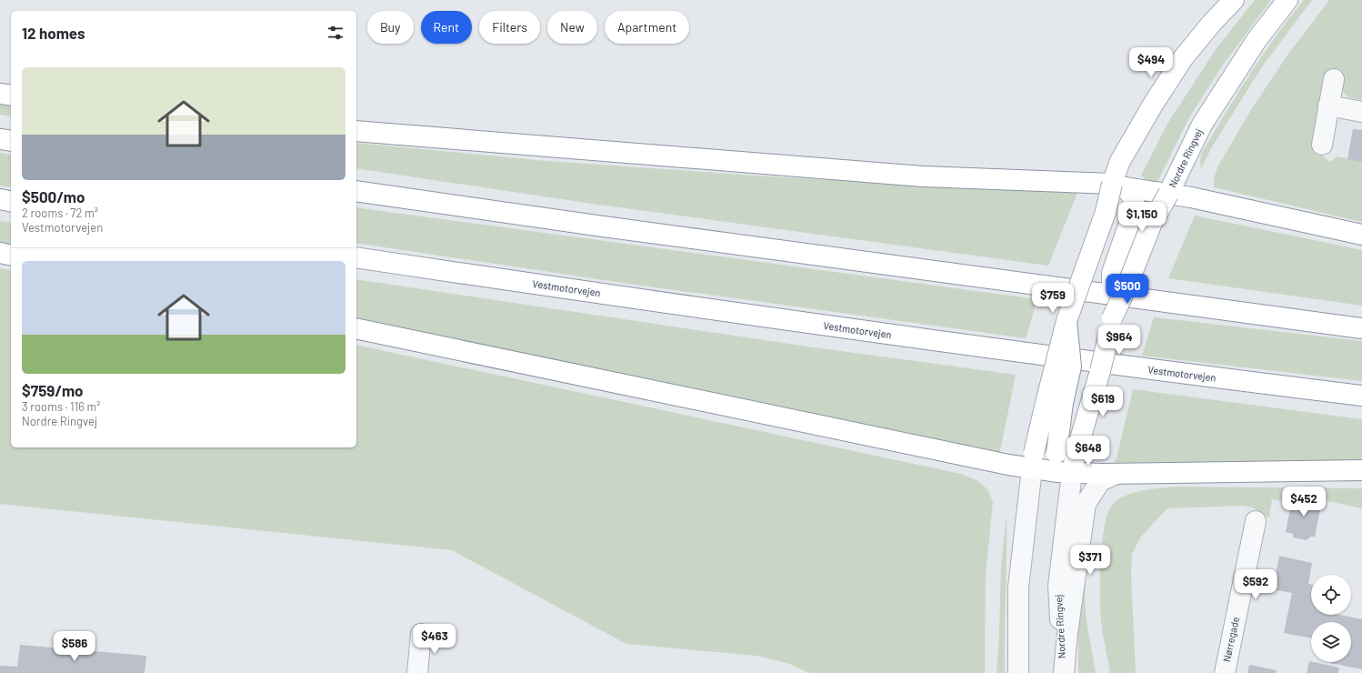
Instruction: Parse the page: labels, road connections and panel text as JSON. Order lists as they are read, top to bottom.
{
  "streets": {
    "main road": ["Nordre Ringvej", "Vestmotorvejen"],
    "street": ["Nørregade"]
  },
  "page": {
    "chip": [
      "Buy",
      "Rent",
      "Filters",
      "New",
      "Apartment"
    ],
    "heading": "12 homes",
    "price": [
      "$494",
      "$1,150",
      "$500",
      "$759",
      "$964",
      "$619",
      "$648",
      "$452",
      "$371",
      "$592",
      "$463",
      "$586"
    ],
    "list": [
      {
        "name": "$500/mo",
        "note": "2 rooms · 72 m² · Vestmotorvejen"
      },
      {
        "name": "$759/mo",
        "note": "3 rooms · 116 m² · Nordre Ringvej"
      }
    ]
  }
}
